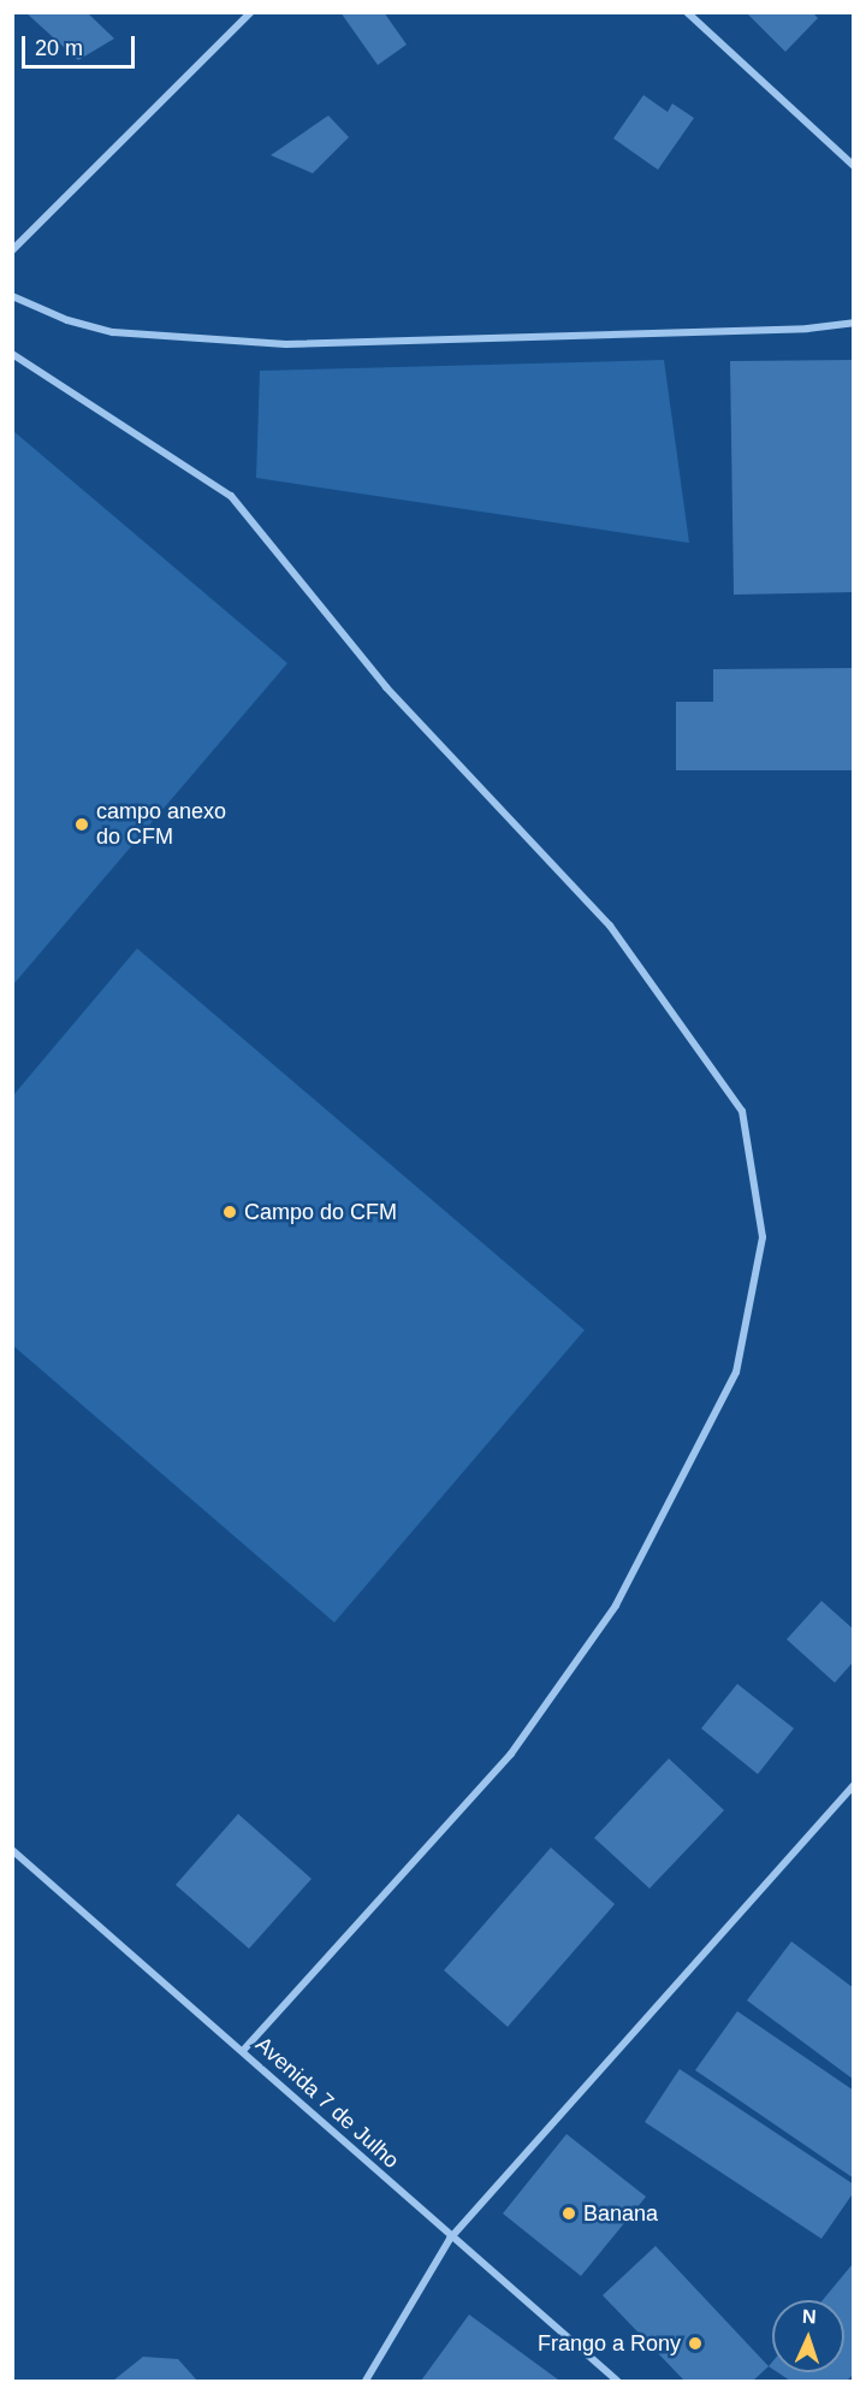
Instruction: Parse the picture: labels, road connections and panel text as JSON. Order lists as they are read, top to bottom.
{
  "streets": {
    "street": ["Avenida 7 de Julho"]
  },
  "places": [
    "campo anexo do CFM",
    "Campo do CFM",
    "Banana",
    "Frango a Rony"
  ],
  "scale_bar": "20 m",
  "north": "top"
}
